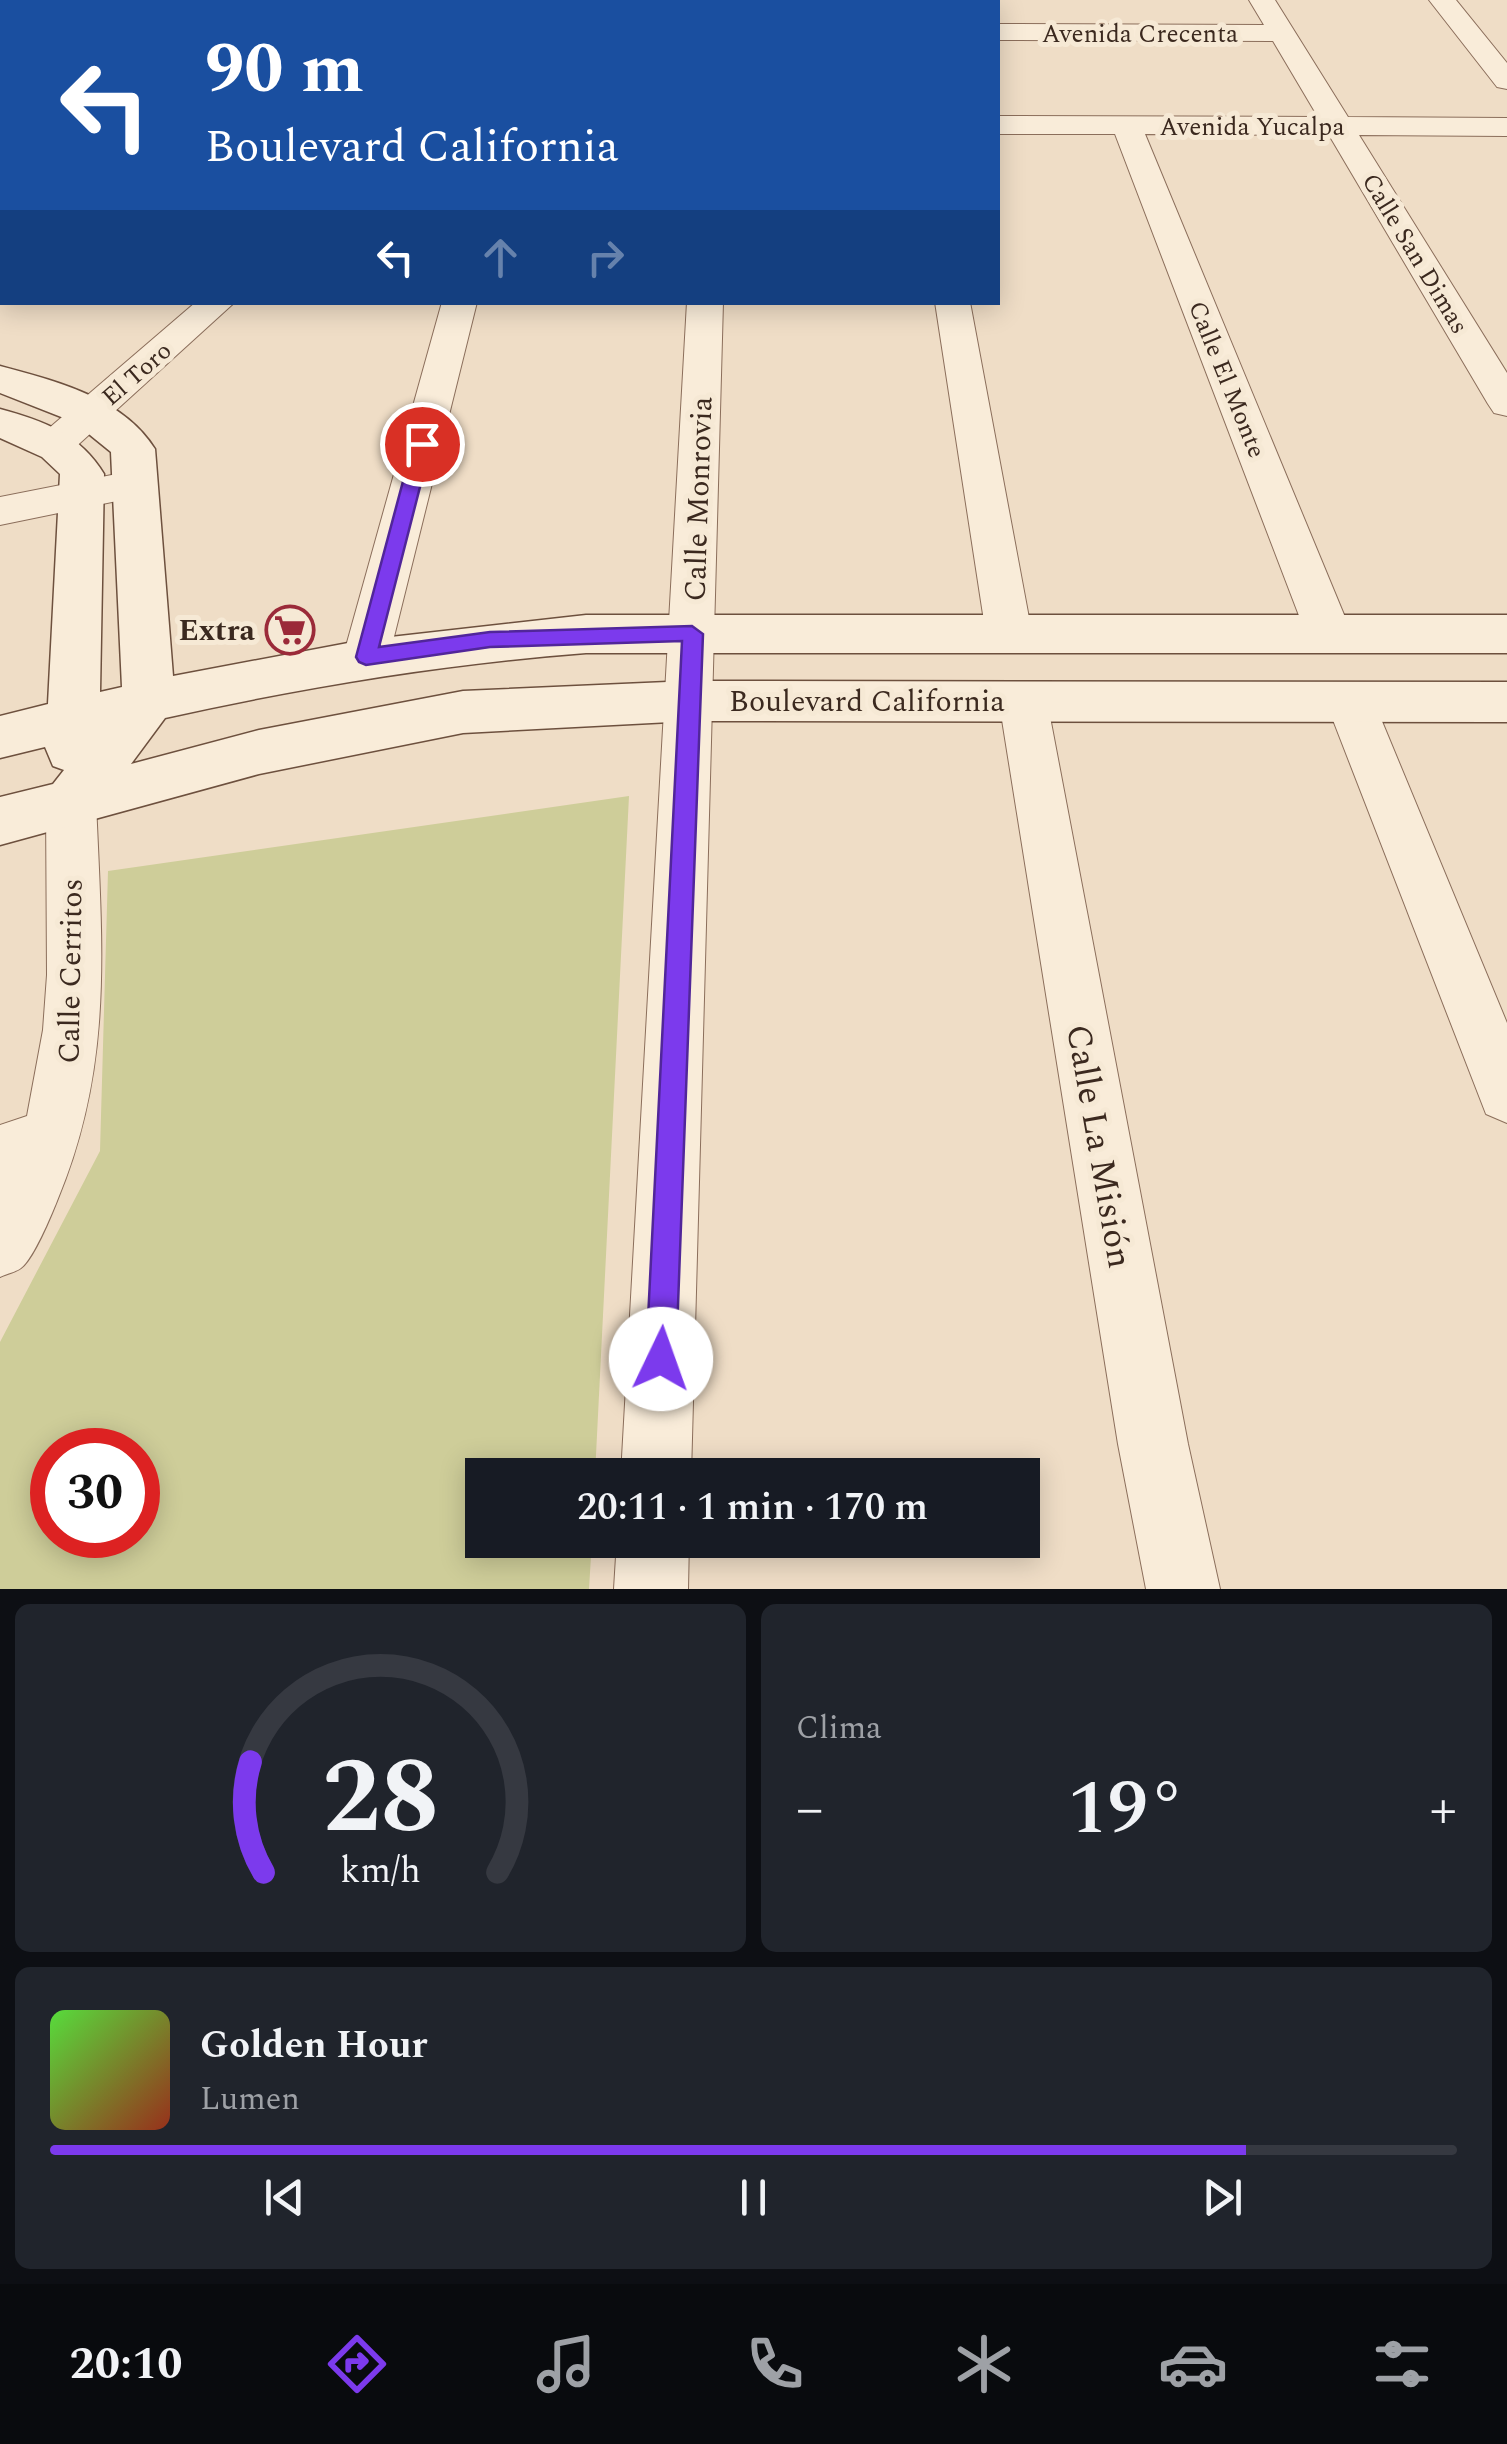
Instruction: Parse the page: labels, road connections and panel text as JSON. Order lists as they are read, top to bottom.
{
  "streets": {
    "street": [
      "Avenida Crecenta",
      "Avenida Yucalpa",
      "Calle San Dimas",
      "El Toro",
      "Calle El Monte",
      "Calle Monrovia",
      "Boulevard California",
      "Calle Cerritos",
      "Calle La Misión"
    ]
  },
  "crossings": [
    ["Avenida Crecenta", "Calle San Dimas"],
    ["Avenida Yucalpa", "Calle San Dimas"],
    ["Avenida Yucalpa", "Calle El Monte"],
    ["Calle Monrovia", "Boulevard California"],
    ["Boulevard California", "Calle Cerritos"],
    ["Boulevard California", "Calle La Misión"]
  ],
  "places": {
    "supermarket": ["Extra"]
  },
  "page": {
    "turn": ["90 m", "Boulevard California"],
    "limit": "30",
    "trip": "20:11 · 1 min · 170 m",
    "tile": "Clima",
    "heat": ["−", "19°", "+"],
    "song": ["Golden Hour", "Lumen"],
    "tabs": "20:10",
    "gauge": ["28", "km/h"]
  }
}
